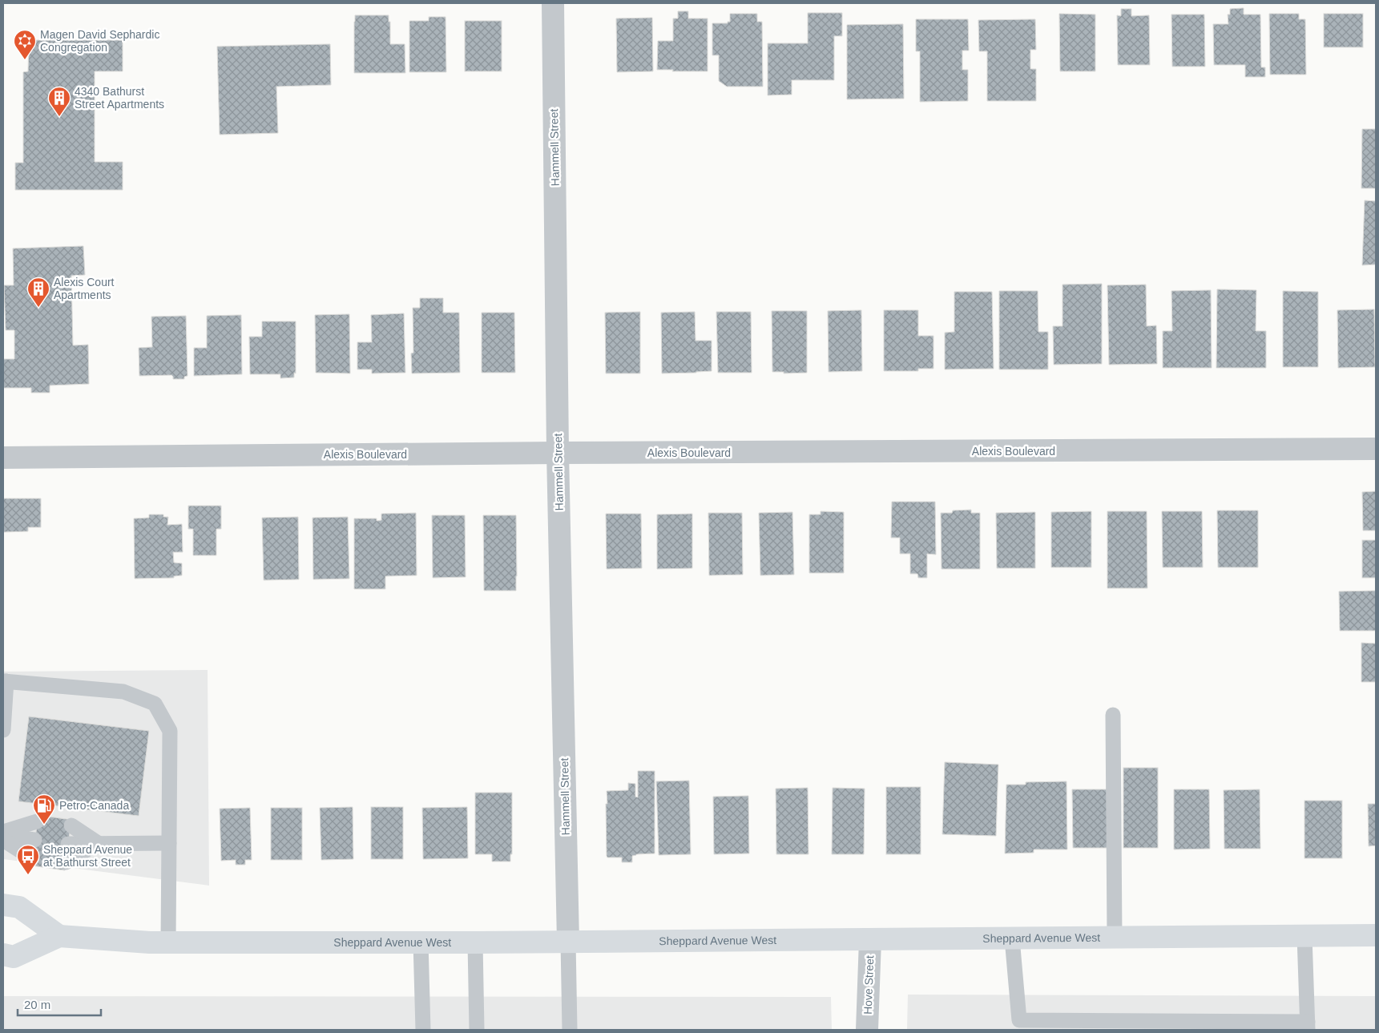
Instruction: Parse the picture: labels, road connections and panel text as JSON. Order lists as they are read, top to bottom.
{
  "streets": {
    "main road": ["Sheppard Avenue West"],
    "street": ["Hammell Street", "Alexis Boulevard", "Hove Street"]
  },
  "crossings": [
    ["Hammell Street", "Alexis Boulevard"],
    ["Hammell Street", "Sheppard Avenue West"],
    ["Sheppard Avenue West", "Hove Street"]
  ],
  "places": {
    "synagogue": ["Magen David Sephardic Congregation"],
    "building": ["4340 Bathurst Street Apartments", "Alexis Court Apartments"],
    "fuel station": ["Petro-Canada"],
    "bus stop": ["Sheppard Avenue at Bathurst Street"]
  },
  "scale_bar": "20 m"
}
